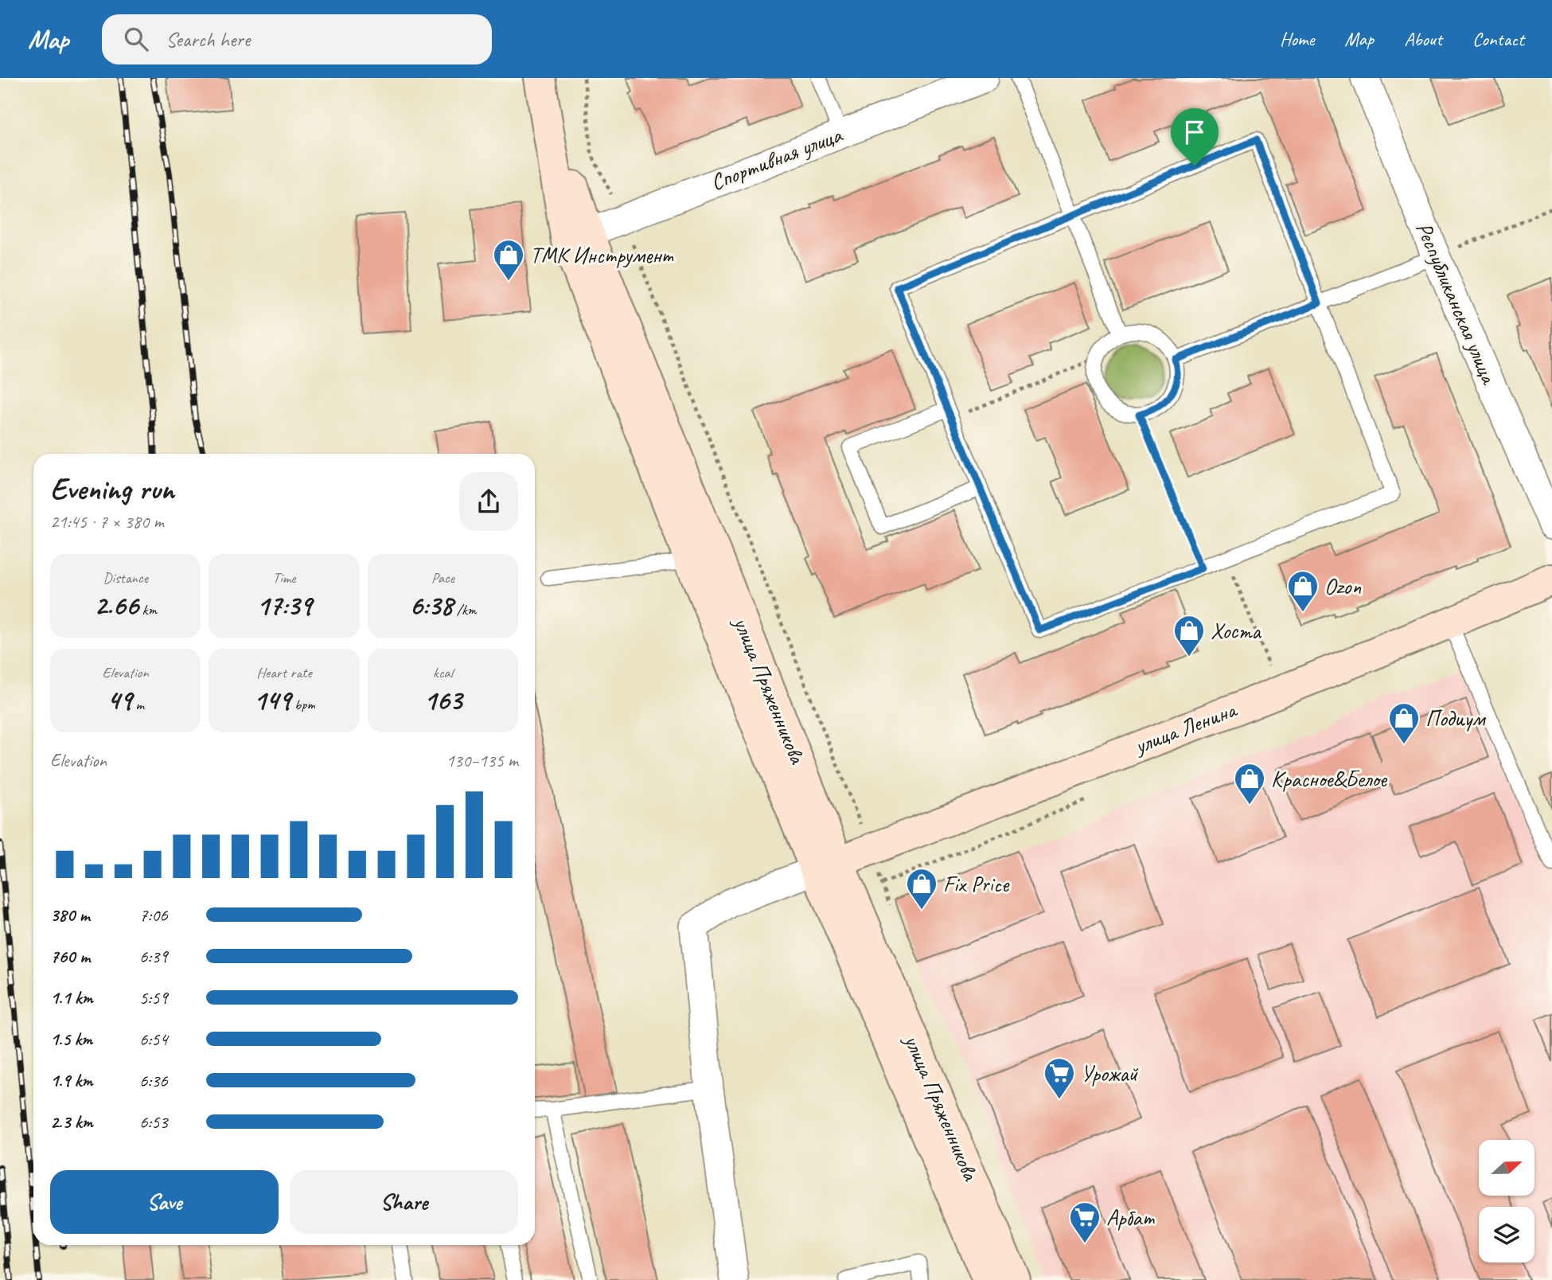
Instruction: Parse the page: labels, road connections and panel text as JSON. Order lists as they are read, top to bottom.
{
  "streets": {
    "main road": ["улица Пряженникова", "улица Ленина"],
    "street": ["Спортивная улица", "Республиканская улица"]
  },
  "crossings": [
    ["Спортивная улица", "улица Пряженникова"],
    ["улица Пряженникова", "улица Ленина"]
  ],
  "places": {
    "shop": [
      "ТМК Инструмент",
      "Ozon",
      "Хоста",
      "Подиум",
      "Красное&Белое",
      "Fix Price"
    ],
    "supermarket": ["Урожай", "Арбат"]
  },
  "north": "right",
  "page": {
    "header": "Map",
    "search": "Search here",
    "nav": [
      "Home",
      "Map",
      "About",
      "Contact"
    ],
    "heading": ["Evening run", "21:45 · 7 × 380 m"],
    "stats": [
      ["Distance", "2.66 km"],
      ["Time", "17:39"],
      ["Pace", "6:38 /km"],
      ["Elevation", "49 m"],
      ["Heart rate", "149 bpm"],
      ["kcal", "163"]
    ],
    "chart": ["Elevation", "130–135 m"],
    "list": [
      {
        "name": "380 m",
        "note": "7:06"
      },
      {
        "name": "760 m",
        "note": "6:39"
      },
      {
        "name": "1.1 km",
        "note": "5:59"
      },
      {
        "name": "1.5 km",
        "note": "6:54"
      },
      {
        "name": "1.9 km",
        "note": "6:36"
      },
      {
        "name": "2.3 km",
        "note": "6:53"
      }
    ],
    "buttons": ["Save", "Share"]
  }
}
